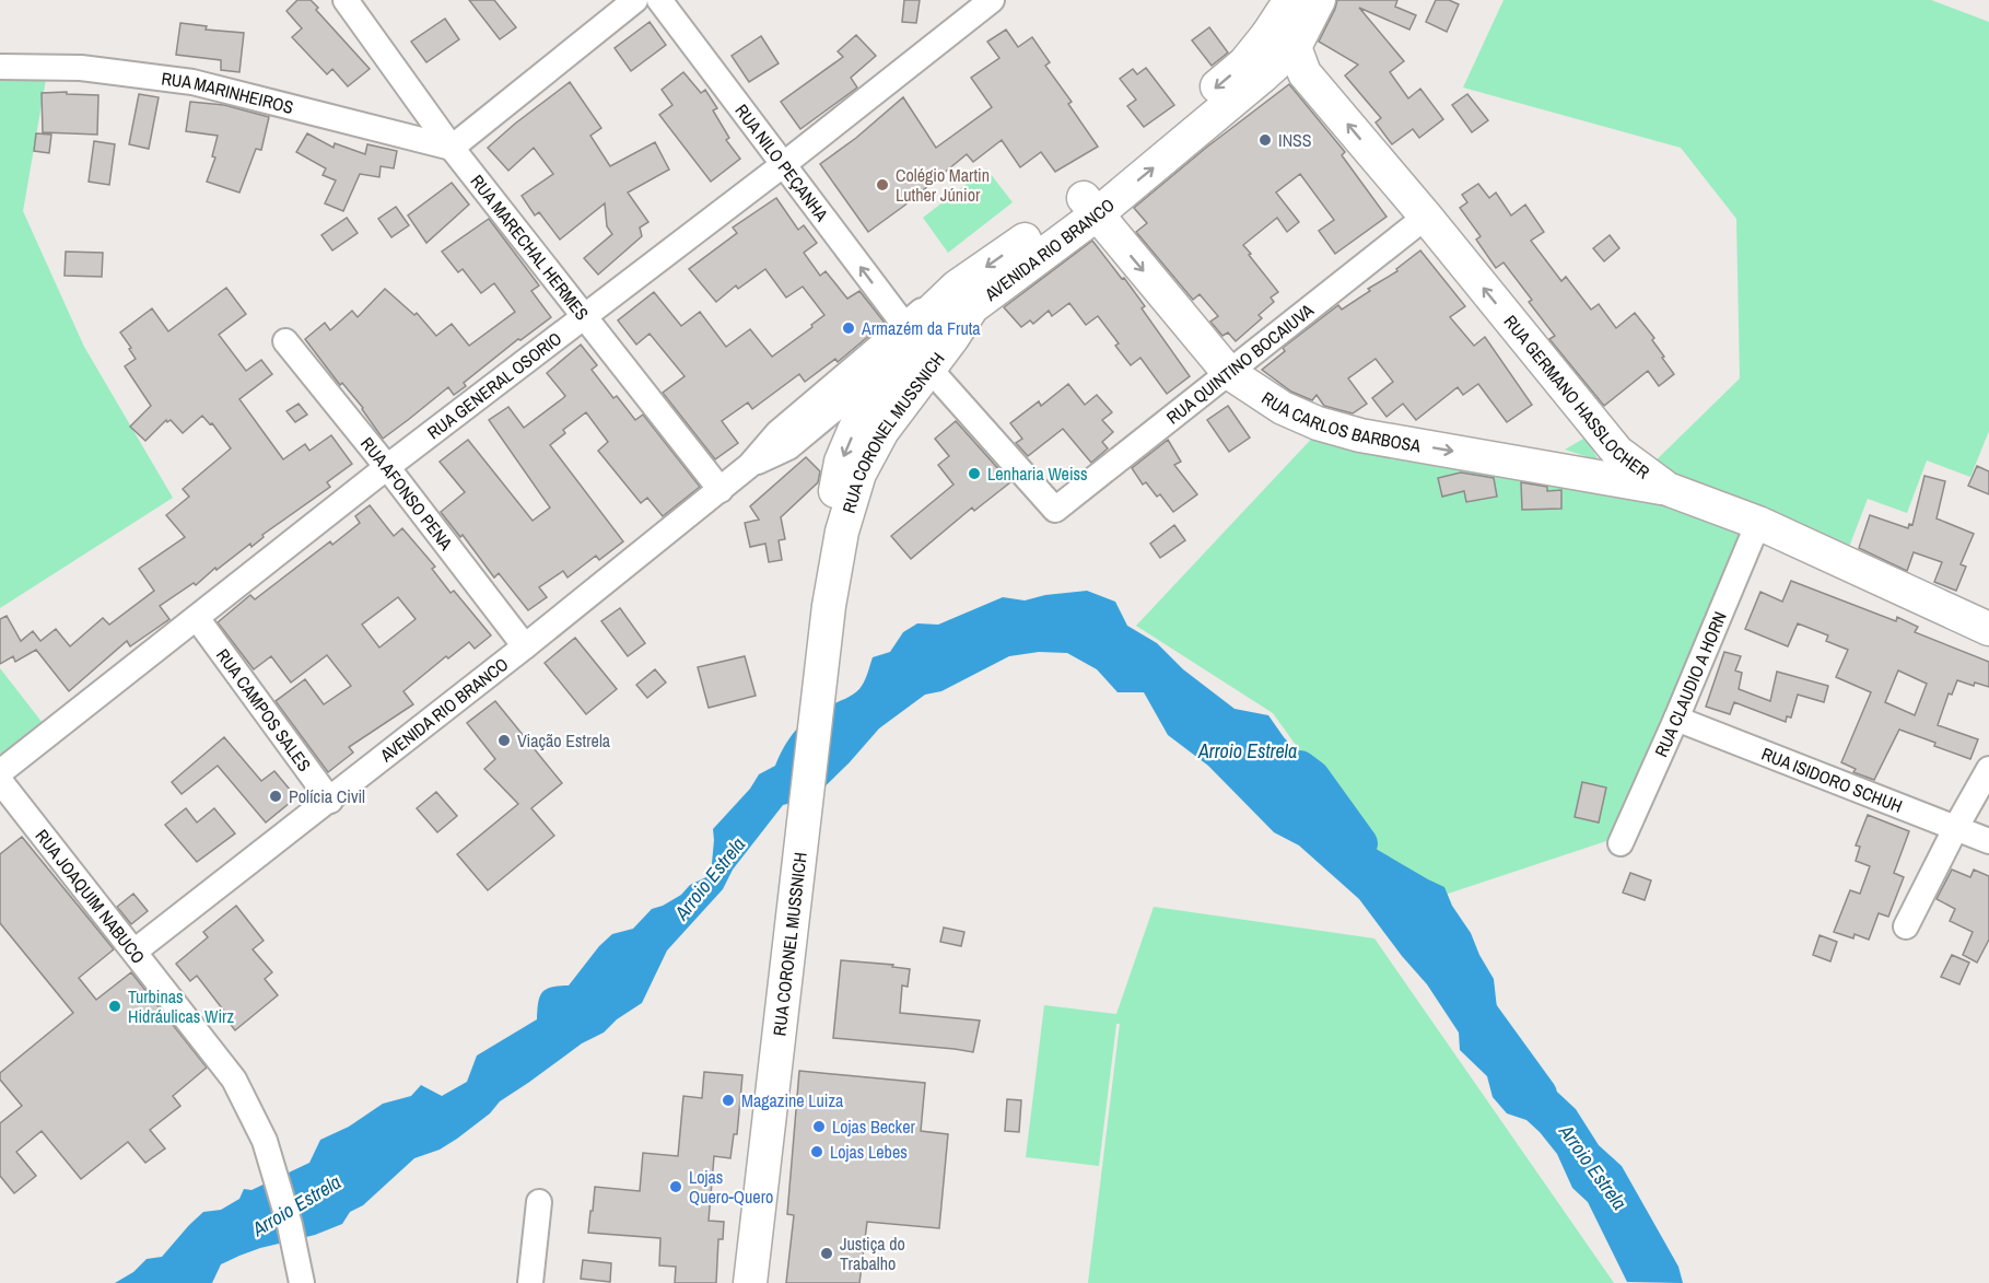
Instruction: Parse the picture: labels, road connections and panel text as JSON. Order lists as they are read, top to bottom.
{
  "streets": {
    "main road": [
      "AVENIDA RIO BRANCO",
      "RUA GERMANO HASSLOCHER",
      "RUA CARLOS BARBOSA",
      "RUA CORONEL MUSSNICH"
    ],
    "street": [
      "RUA MARINHEIROS",
      "RUA NILO PEÇANHA",
      "RUA MARECHAL HERMES",
      "RUA QUINTINO BOCAIUVA",
      "RUA GENERAL OSORIO",
      "RUA AFONSO PENA",
      "RUA CLAUDIO A HORN",
      "RUA CAMPOS SALES",
      "RUA ISIDORO SCHUH",
      "RUA JOAQUIM NABUCO"
    ]
  },
  "crossings": [
    ["RUA MARINHEIROS", "RUA MARECHAL HERMES"],
    ["RUA NILO PEÇANHA", "AVENIDA RIO BRANCO"],
    ["RUA NILO PEÇANHA", "RUA GENERAL OSORIO"],
    ["RUA NILO PEÇANHA", "RUA CORONEL MUSSNICH"],
    ["RUA MARECHAL HERMES", "AVENIDA RIO BRANCO"],
    ["RUA MARECHAL HERMES", "RUA GENERAL OSORIO"],
    ["AVENIDA RIO BRANCO", "RUA GERMANO HASSLOCHER"],
    ["AVENIDA RIO BRANCO", "RUA CARLOS BARBOSA"],
    ["AVENIDA RIO BRANCO", "RUA CORONEL MUSSNICH"],
    ["AVENIDA RIO BRANCO", "RUA AFONSO PENA"],
    ["AVENIDA RIO BRANCO", "RUA CAMPOS SALES"],
    ["AVENIDA RIO BRANCO", "RUA JOAQUIM NABUCO"],
    ["RUA QUINTINO BOCAIUVA", "RUA GERMANO HASSLOCHER"],
    ["RUA QUINTINO BOCAIUVA", "RUA CARLOS BARBOSA"],
    ["RUA QUINTINO BOCAIUVA", "RUA CORONEL MUSSNICH"],
    ["RUA GENERAL OSORIO", "RUA AFONSO PENA"],
    ["RUA GENERAL OSORIO", "RUA CAMPOS SALES"],
    ["RUA GERMANO HASSLOCHER", "RUA CARLOS BARBOSA"],
    ["RUA GERMANO HASSLOCHER", "RUA CLAUDIO A HORN"],
    ["RUA CLAUDIO A HORN", "RUA ISIDORO SCHUH"]
  ],
  "one_way": ["RUA NILO PEÇANHA", "RUA GERMANO HASSLOCHER", "RUA CARLOS BARBOSA"],
  "water": ["Arroio Estrela"],
  "places": [
    "INSS",
    "Colégio Martin Luther Júnior",
    "Armazém da Fruta",
    "Lenharia Weiss",
    "Viação Estrela",
    "Polícia Civil",
    "Turbinas Hidráulicas Wirz",
    "Magazine Luiza",
    "Lojas Becker",
    "Lojas Lebes",
    "Lojas Quero-Quero",
    "Justiça do Trabalho"
  ]
}
